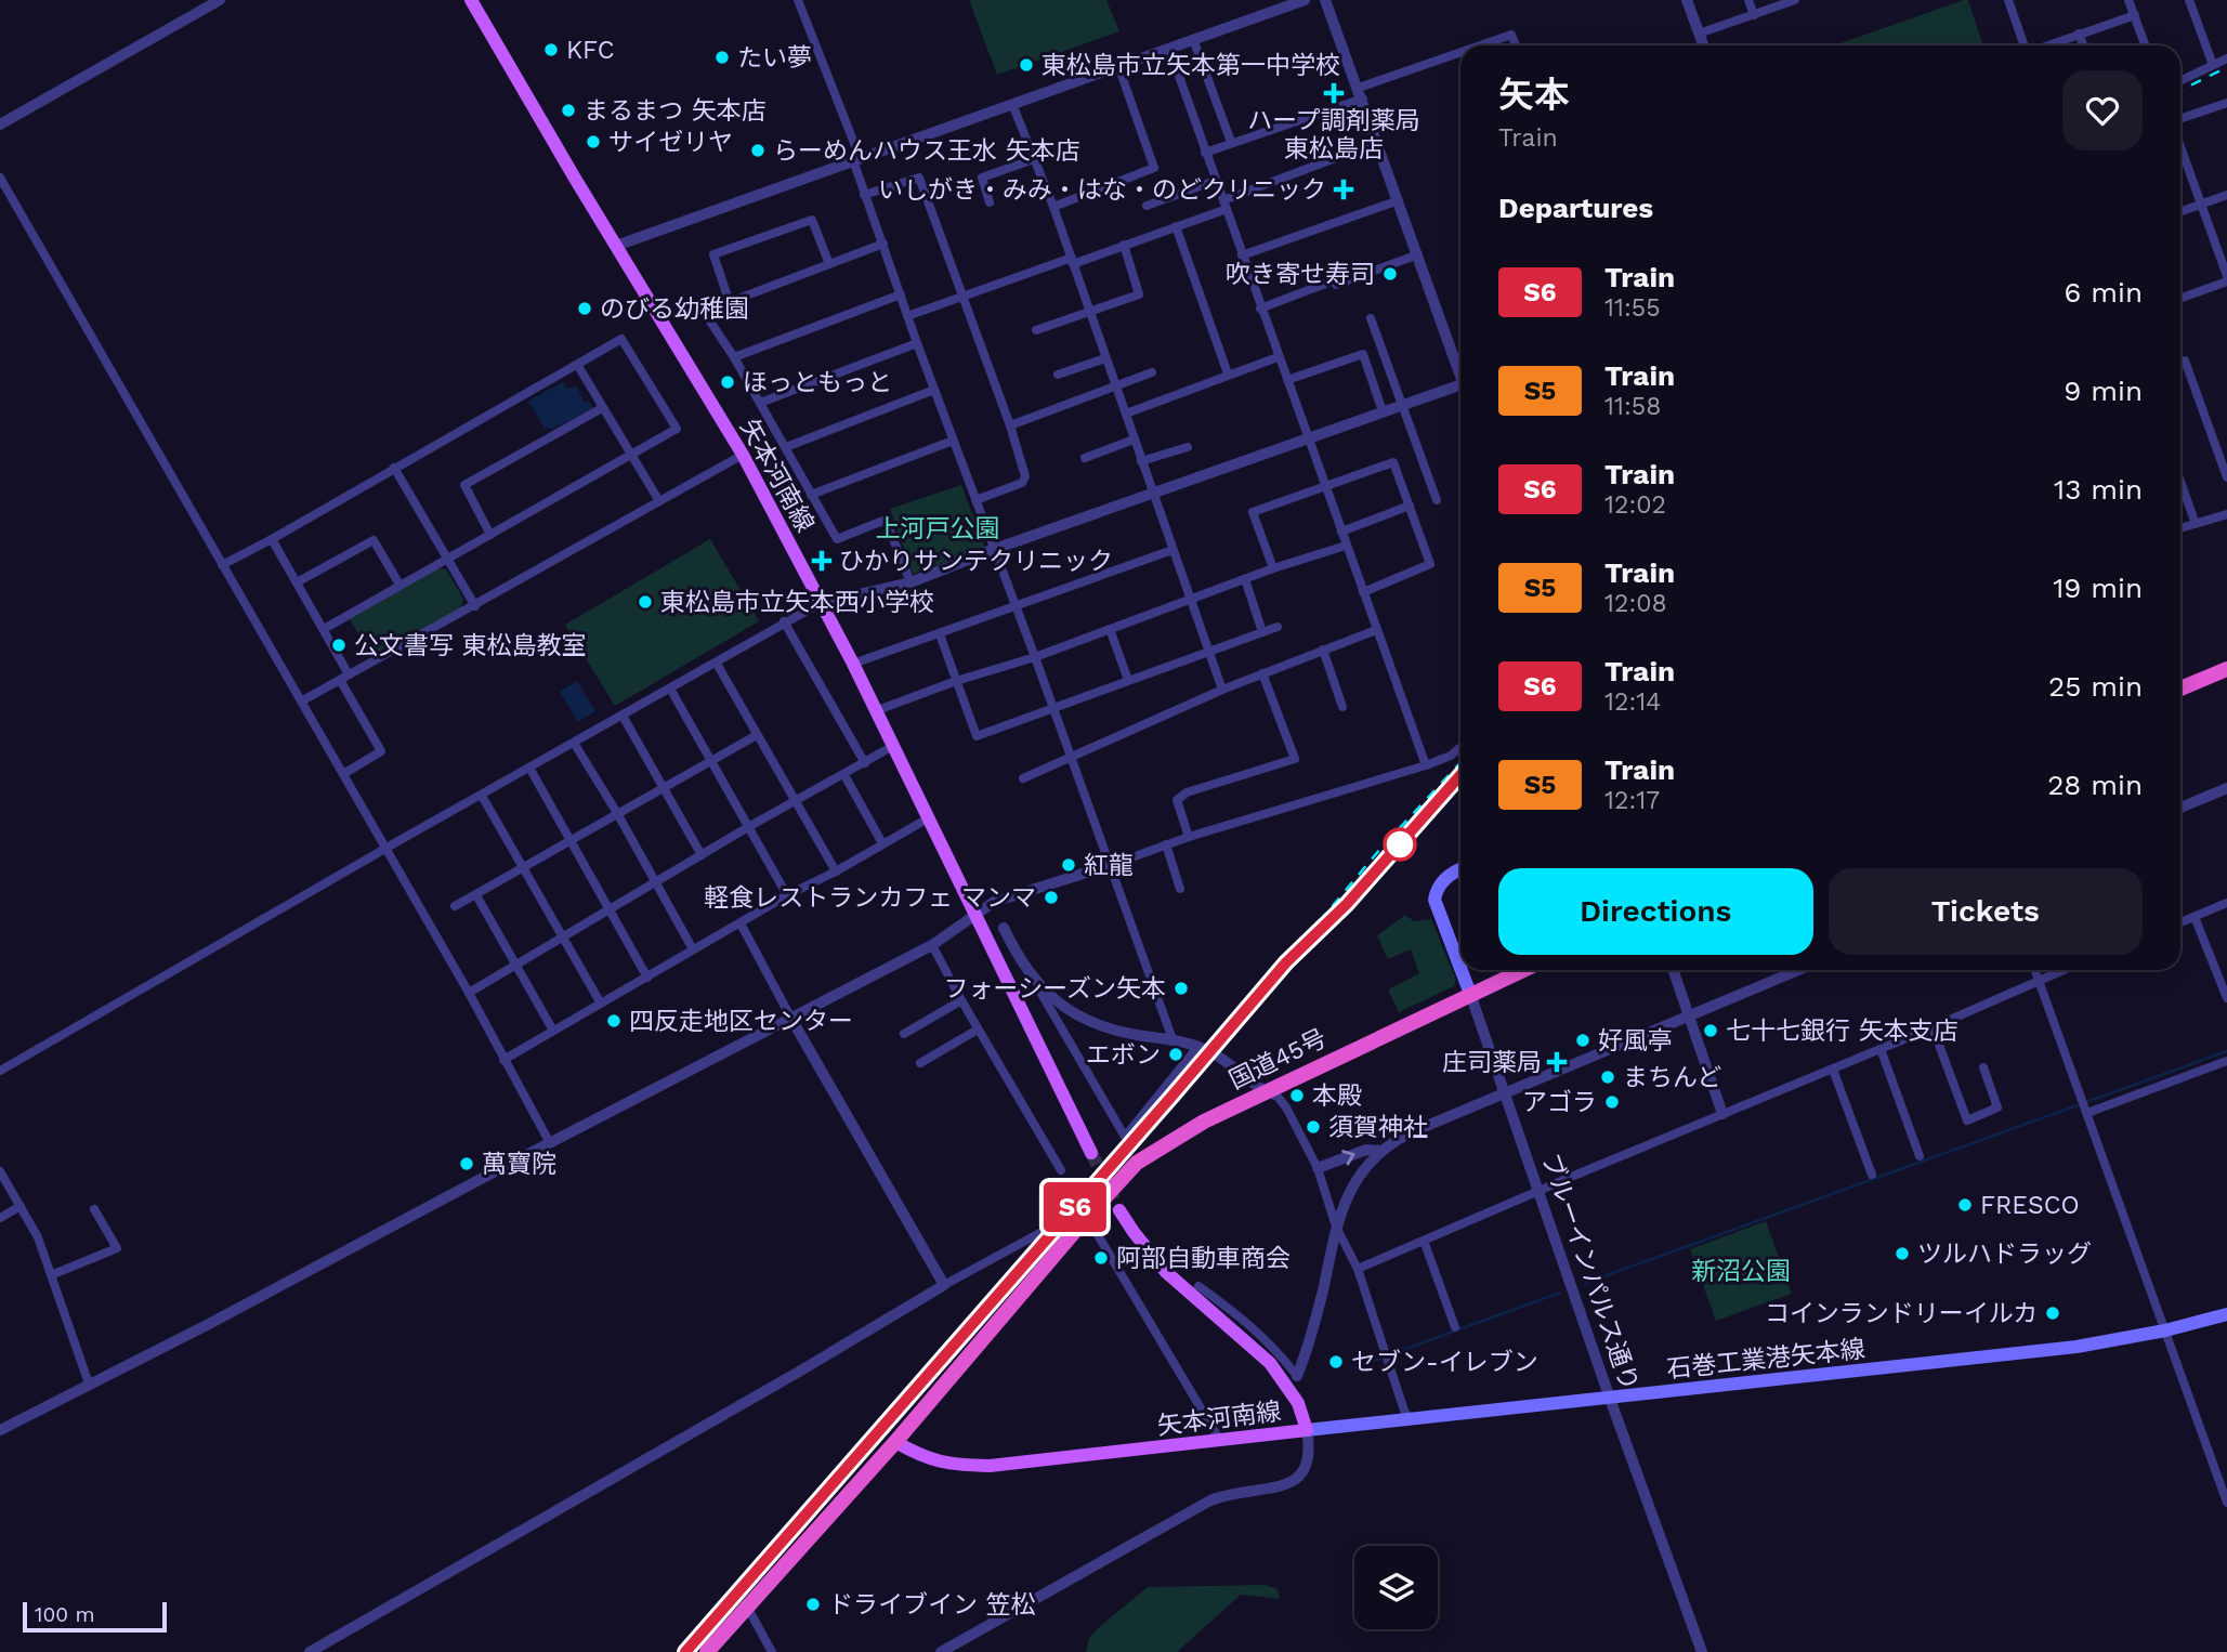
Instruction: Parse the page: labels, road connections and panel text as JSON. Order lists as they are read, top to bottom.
{
  "streets": {
    "highway": ["国道45号"],
    "main road": ["矢本河南線", "ブルーインパルス通り", "石巻工業港矢本線"]
  },
  "crossings": [
    ["矢本河南線", "国道45号"],
    ["矢本河南線", "石巻工業港矢本線"],
    ["国道45号", "ブルーインパルス通り"],
    ["ブルーインパルス通り", "石巻工業港矢本線"]
  ],
  "parks": ["上河戸公園", "新沼公園"],
  "places": {
    "other": [
      "KFC",
      "たい夢",
      "東松島市立矢本第一中学校",
      "まるまつ 矢本店",
      "サイゼリヤ",
      "らーめんハウス王水 矢本店",
      "吹き寄せ寿司",
      "のびる幼稚園",
      "ほっともっと",
      "東松島市立矢本西小学校",
      "公文書写 東松島教室",
      "紅龍",
      "軽食レストランカフェ マンマ",
      "フォーシーズン矢本",
      "四反走地区センター",
      "七十七銀行 矢本支店",
      "好風亭",
      "エボン",
      "まちんど",
      "本殿",
      "アゴラ",
      "須賀神社",
      "萬寶院",
      "FRESCO",
      "ツルハドラッグ",
      "阿部自動車商会",
      "コインランドリーイルカ",
      "セブン-イレブン",
      "ドライブイン 笠松"
    ],
    "health": [
      "ハープ調剤薬局 東松島店",
      "いしがき・みみ・はな・のどクリニック",
      "ひかりサンテクリニック",
      "庄司薬局"
    ]
  },
  "scale_bar": "100 m",
  "page": {
    "on_map": "S6",
    "heading": [
      ["矢本", "Train"],
      "Departures"
    ],
    "list": [
      {
        "mark": "S6",
        "name": "Train",
        "note": "11:55",
        "value": "6 min"
      },
      {
        "mark": "S5",
        "name": "Train",
        "note": "11:58",
        "value": "9 min"
      },
      {
        "mark": "S6",
        "name": "Train",
        "note": "12:02",
        "value": "13 min"
      },
      {
        "mark": "S5",
        "name": "Train",
        "note": "12:08",
        "value": "19 min"
      },
      {
        "mark": "S6",
        "name": "Train",
        "note": "12:14",
        "value": "25 min"
      },
      {
        "mark": "S5",
        "name": "Train",
        "note": "12:17",
        "value": "28 min"
      }
    ],
    "buttons": ["Directions", "Tickets"],
    "scale": "100 m"
  }
}
